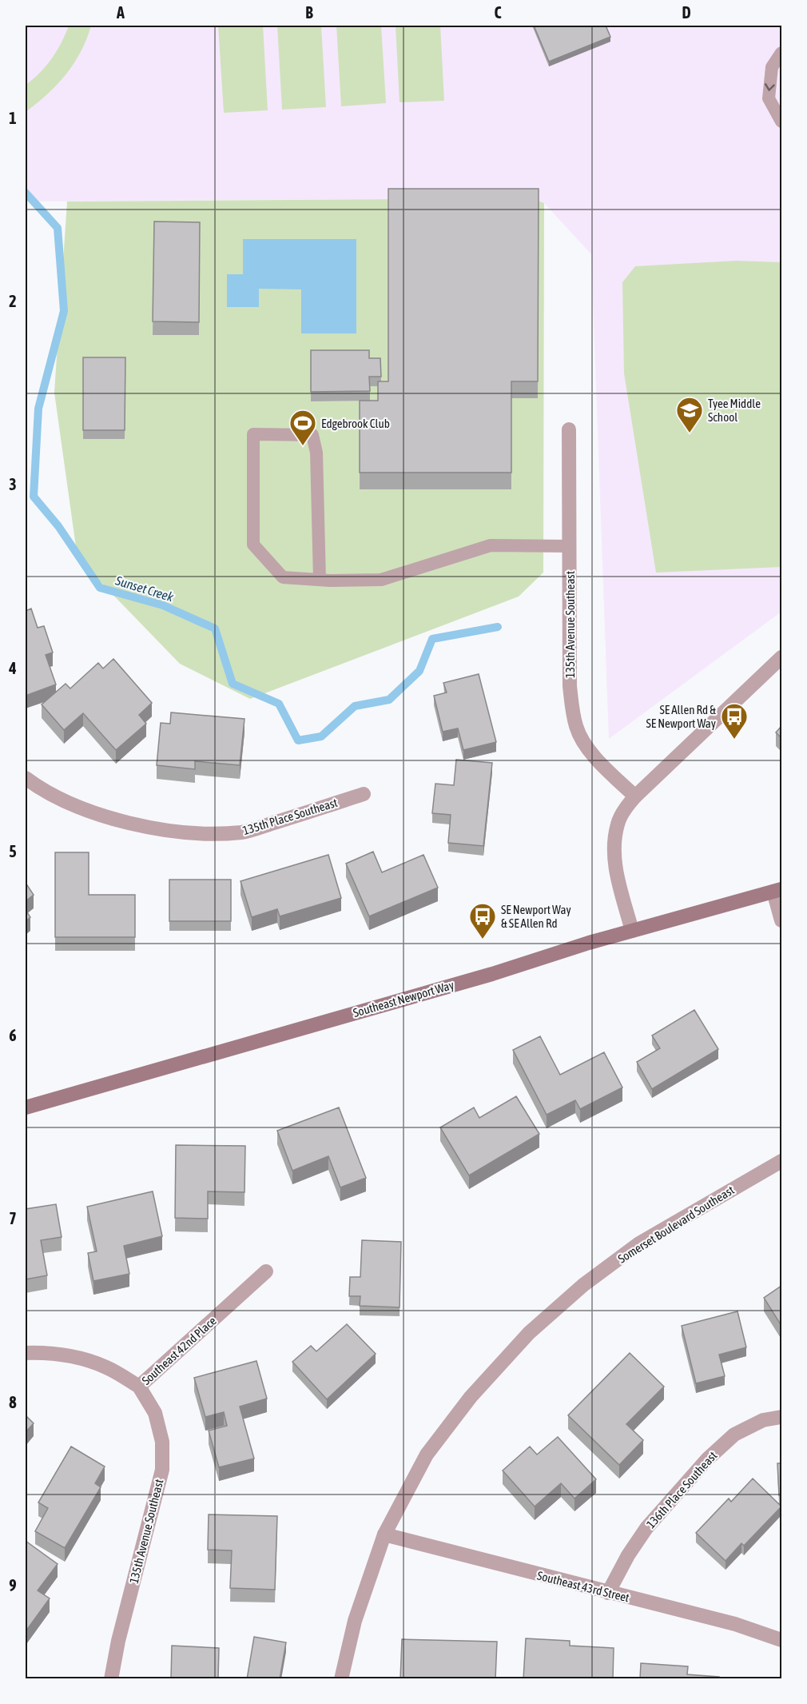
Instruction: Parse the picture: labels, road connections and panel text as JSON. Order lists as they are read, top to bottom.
{
  "streets": {
    "main road": ["Southeast Newport Way"],
    "street": [
      "135th Avenue Southeast",
      "135th Place Southeast",
      "Somerset Boulevard Southeast",
      "Southeast 42nd Place",
      "136th Place Southeast",
      "Southeast 43rd Street"
    ]
  },
  "crossings": [
    ["135th Avenue Southeast", "Southeast 42nd Place"],
    ["Somerset Boulevard Southeast", "Southeast 43rd Street"],
    ["136th Place Southeast", "Southeast 43rd Street"]
  ],
  "water": ["Sunset Creek"],
  "places": {
    "school or university": ["Tyee Middle School"],
    "sports": ["Edgebrook Club"],
    "bus stop": ["SE Allen Rd & SE Newport Way", "SE Newport Way & SE Allen Rd"]
  },
  "grid": {
    "columns": [
      "A",
      "B",
      "C",
      "D"
    ],
    "rows": [
      "1",
      "2",
      "3",
      "4",
      "5",
      "6",
      "7",
      "8",
      "9"
    ]
  }
}
